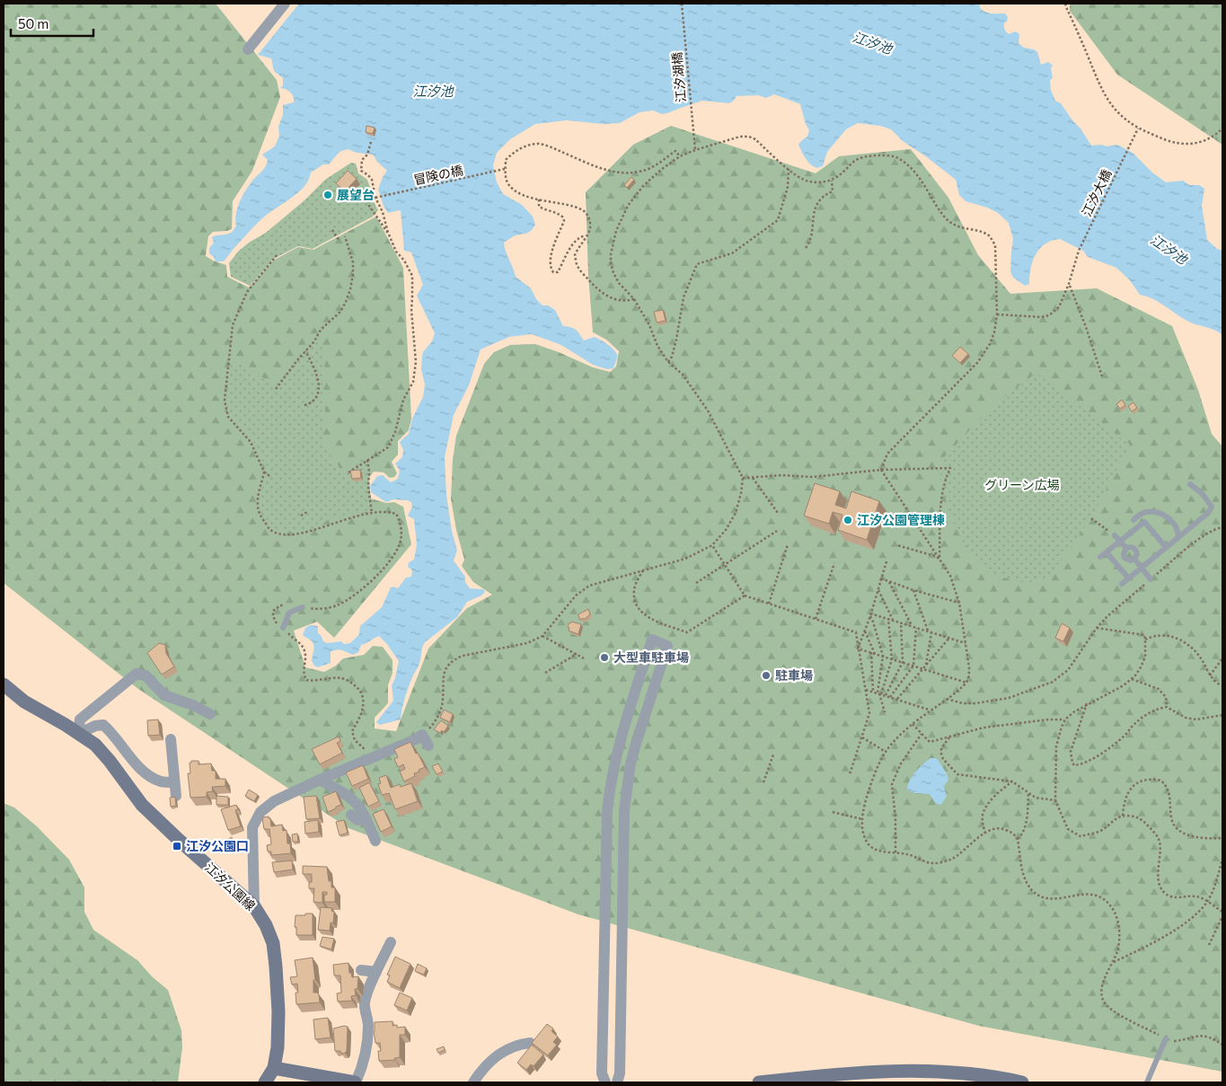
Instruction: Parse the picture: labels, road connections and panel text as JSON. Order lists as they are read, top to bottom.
{
  "streets": {
    "main road": ["江汐公園線"],
    "path": ["江汐湖橋", "冒険の橋", "江汐大橋"]
  },
  "water": ["江汐池"],
  "parks": ["グリーン広場"],
  "places": {
    "other": [
      "展望台",
      "江汐公園管理棟",
      "大型車駐車場",
      "駐車場"
    ],
    "transit": ["江汐公園口"]
  },
  "scale_bar": "50 m"
}
